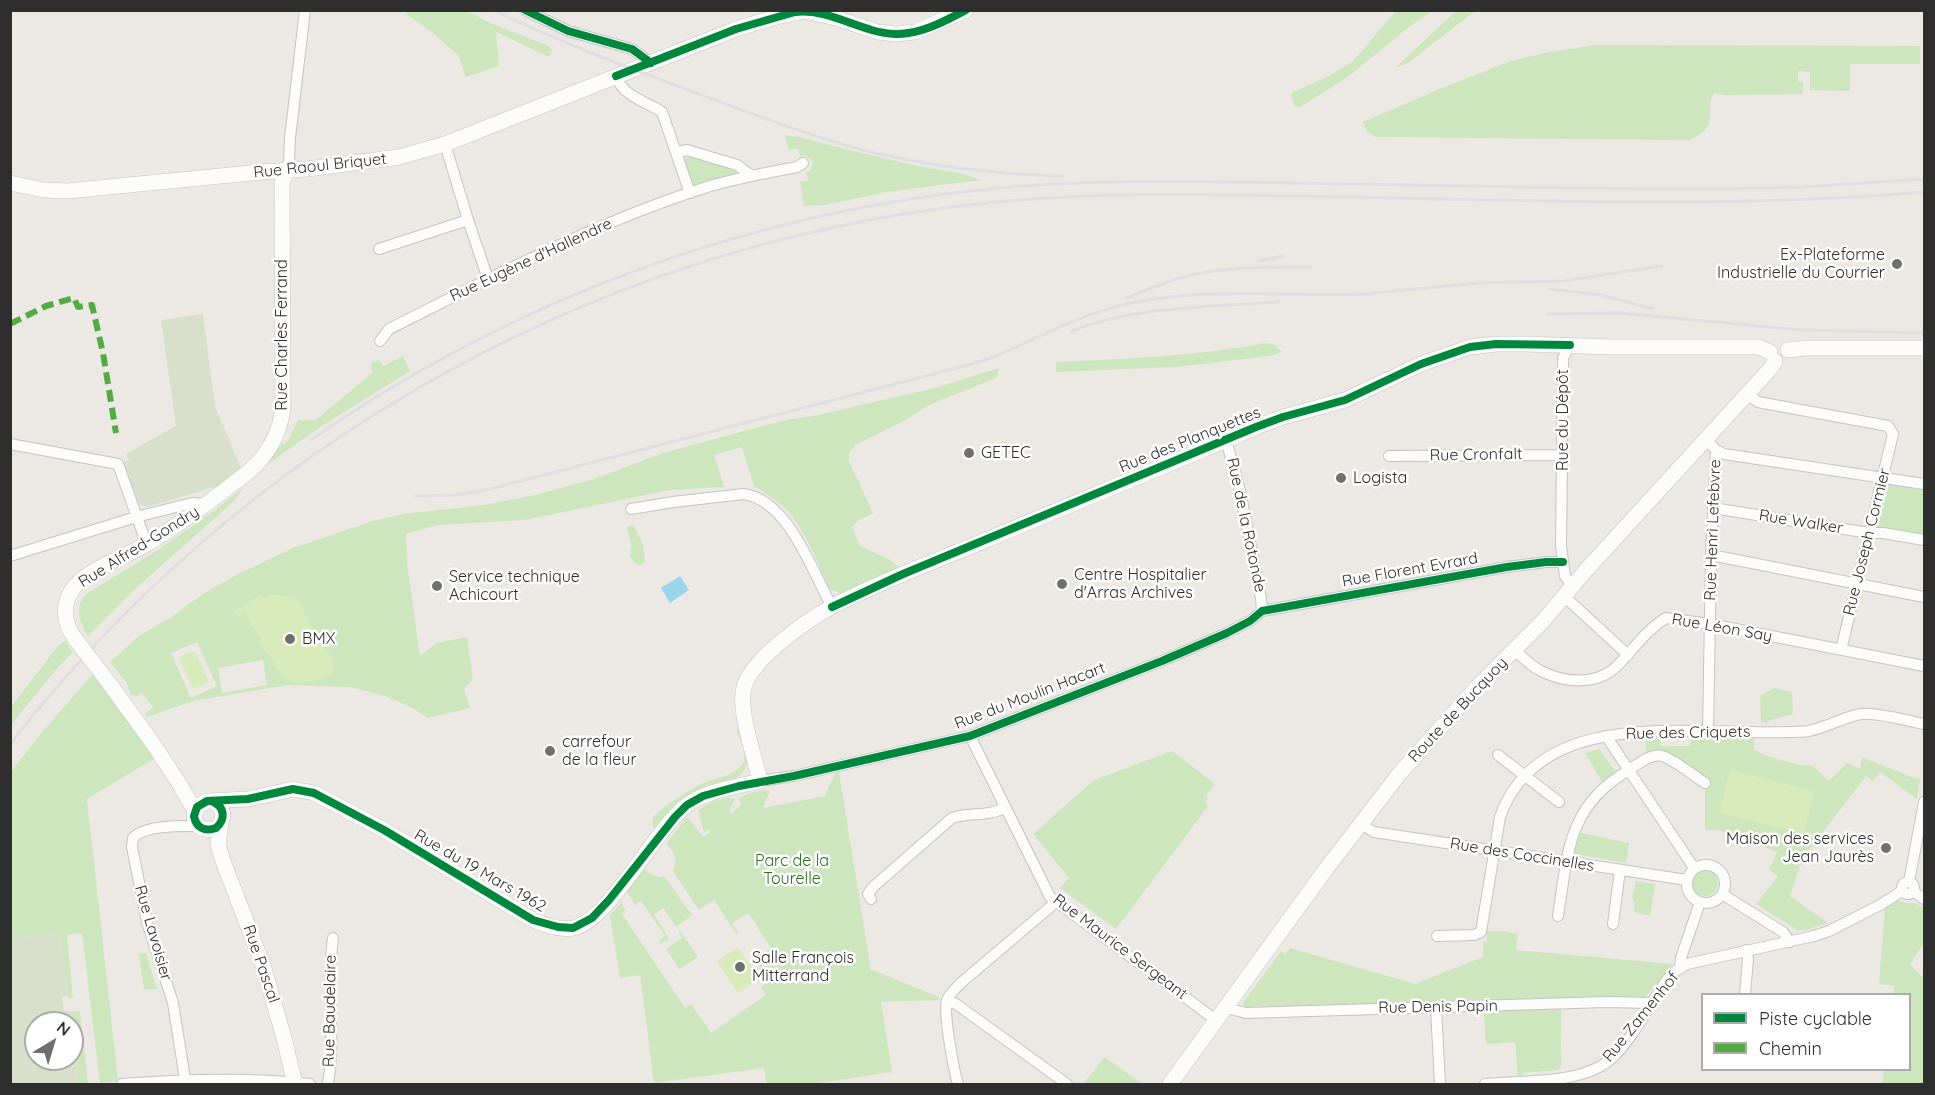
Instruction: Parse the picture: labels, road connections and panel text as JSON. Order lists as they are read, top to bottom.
{
  "streets": {
    "street": [
      "Rue Raoul Briquet",
      "Rue Eugène d'Hallendre",
      "Rue Charles Ferrand",
      "Rue du Dépôt",
      "Rue des Planquettes",
      "Rue Cronfalt",
      "Rue Walker",
      "Rue de la Rotonde",
      "Rue Henri Lefebvre",
      "Rue Joseph Cormier",
      "Rue Alfred-Gondry",
      "Rue Florent Evrard",
      "Rue Léon Say",
      "Rue du Moulin Hacart",
      "Route de Bucquoy",
      "Rue des Criquets",
      "Rue des Coccinelles",
      "Rue du 19 Mars 1962",
      "Rue Lavoisier",
      "Rue Maurice Sergeant",
      "Rue Pascal",
      "Rue Denis Papin",
      "Rue Baudelaire",
      "Rue Zamenhof"
    ]
  },
  "crossings": [
    ["Rue Raoul Briquet", "Rue Charles Ferrand"],
    ["Rue Charles Ferrand", "Rue Alfred-Gondry"],
    ["Rue du Dépôt", "Rue des Planquettes"],
    ["Rue du Dépôt", "Rue Cronfalt"],
    ["Rue du Dépôt", "Rue Florent Evrard"],
    ["Rue du Dépôt", "Route de Bucquoy"],
    ["Rue des Planquettes", "Rue de la Rotonde"],
    ["Rue des Planquettes", "Rue du Moulin Hacart"],
    ["Rue des Planquettes", "Rue du 19 Mars 1962"],
    ["Rue Walker", "Rue Henri Lefebvre"],
    ["Rue Walker", "Rue Joseph Cormier"],
    ["Rue de la Rotonde", "Rue Florent Evrard"],
    ["Rue de la Rotonde", "Rue du Moulin Hacart"],
    ["Rue Henri Lefebvre", "Rue Léon Say"],
    ["Rue Henri Lefebvre", "Route de Bucquoy"],
    ["Rue Henri Lefebvre", "Rue des Criquets"],
    ["Rue Joseph Cormier", "Rue Léon Say"],
    ["Rue Joseph Cormier", "Route de Bucquoy"],
    ["Rue Alfred-Gondry", "Rue Pascal"],
    ["Rue Florent Evrard", "Rue du Moulin Hacart"],
    ["Rue Léon Say", "Route de Bucquoy"],
    ["Rue du Moulin Hacart", "Rue du 19 Mars 1962"],
    ["Rue du Moulin Hacart", "Rue Maurice Sergeant"],
    ["Route de Bucquoy", "Rue des Coccinelles"],
    ["Route de Bucquoy", "Rue Maurice Sergeant"],
    ["Route de Bucquoy", "Rue Denis Papin"],
    ["Rue des Criquets", "Rue des Coccinelles"],
    ["Rue du 19 Mars 1962", "Rue Lavoisier"],
    ["Rue du 19 Mars 1962", "Rue Pascal"],
    ["Rue Lavoisier", "Rue Pascal"],
    ["Rue Maurice Sergeant", "Rue Denis Papin"],
    ["Rue Denis Papin", "Rue Zamenhof"]
  ],
  "parks": ["Parc de la Tourelle"],
  "places": [
    "Ex-Plateforme Industrielle du Courrier",
    "GETEC",
    "Logista",
    "Centre Hospitalier d'Arras Archives",
    "Service technique Achicourt",
    "BMX",
    "carrefour de la fleur",
    "Maison des services Jean Jaurès",
    "Salle François Mitterrand"
  ],
  "legend": ["Piste cyclable", "Chemin"],
  "north": "top right"
}
